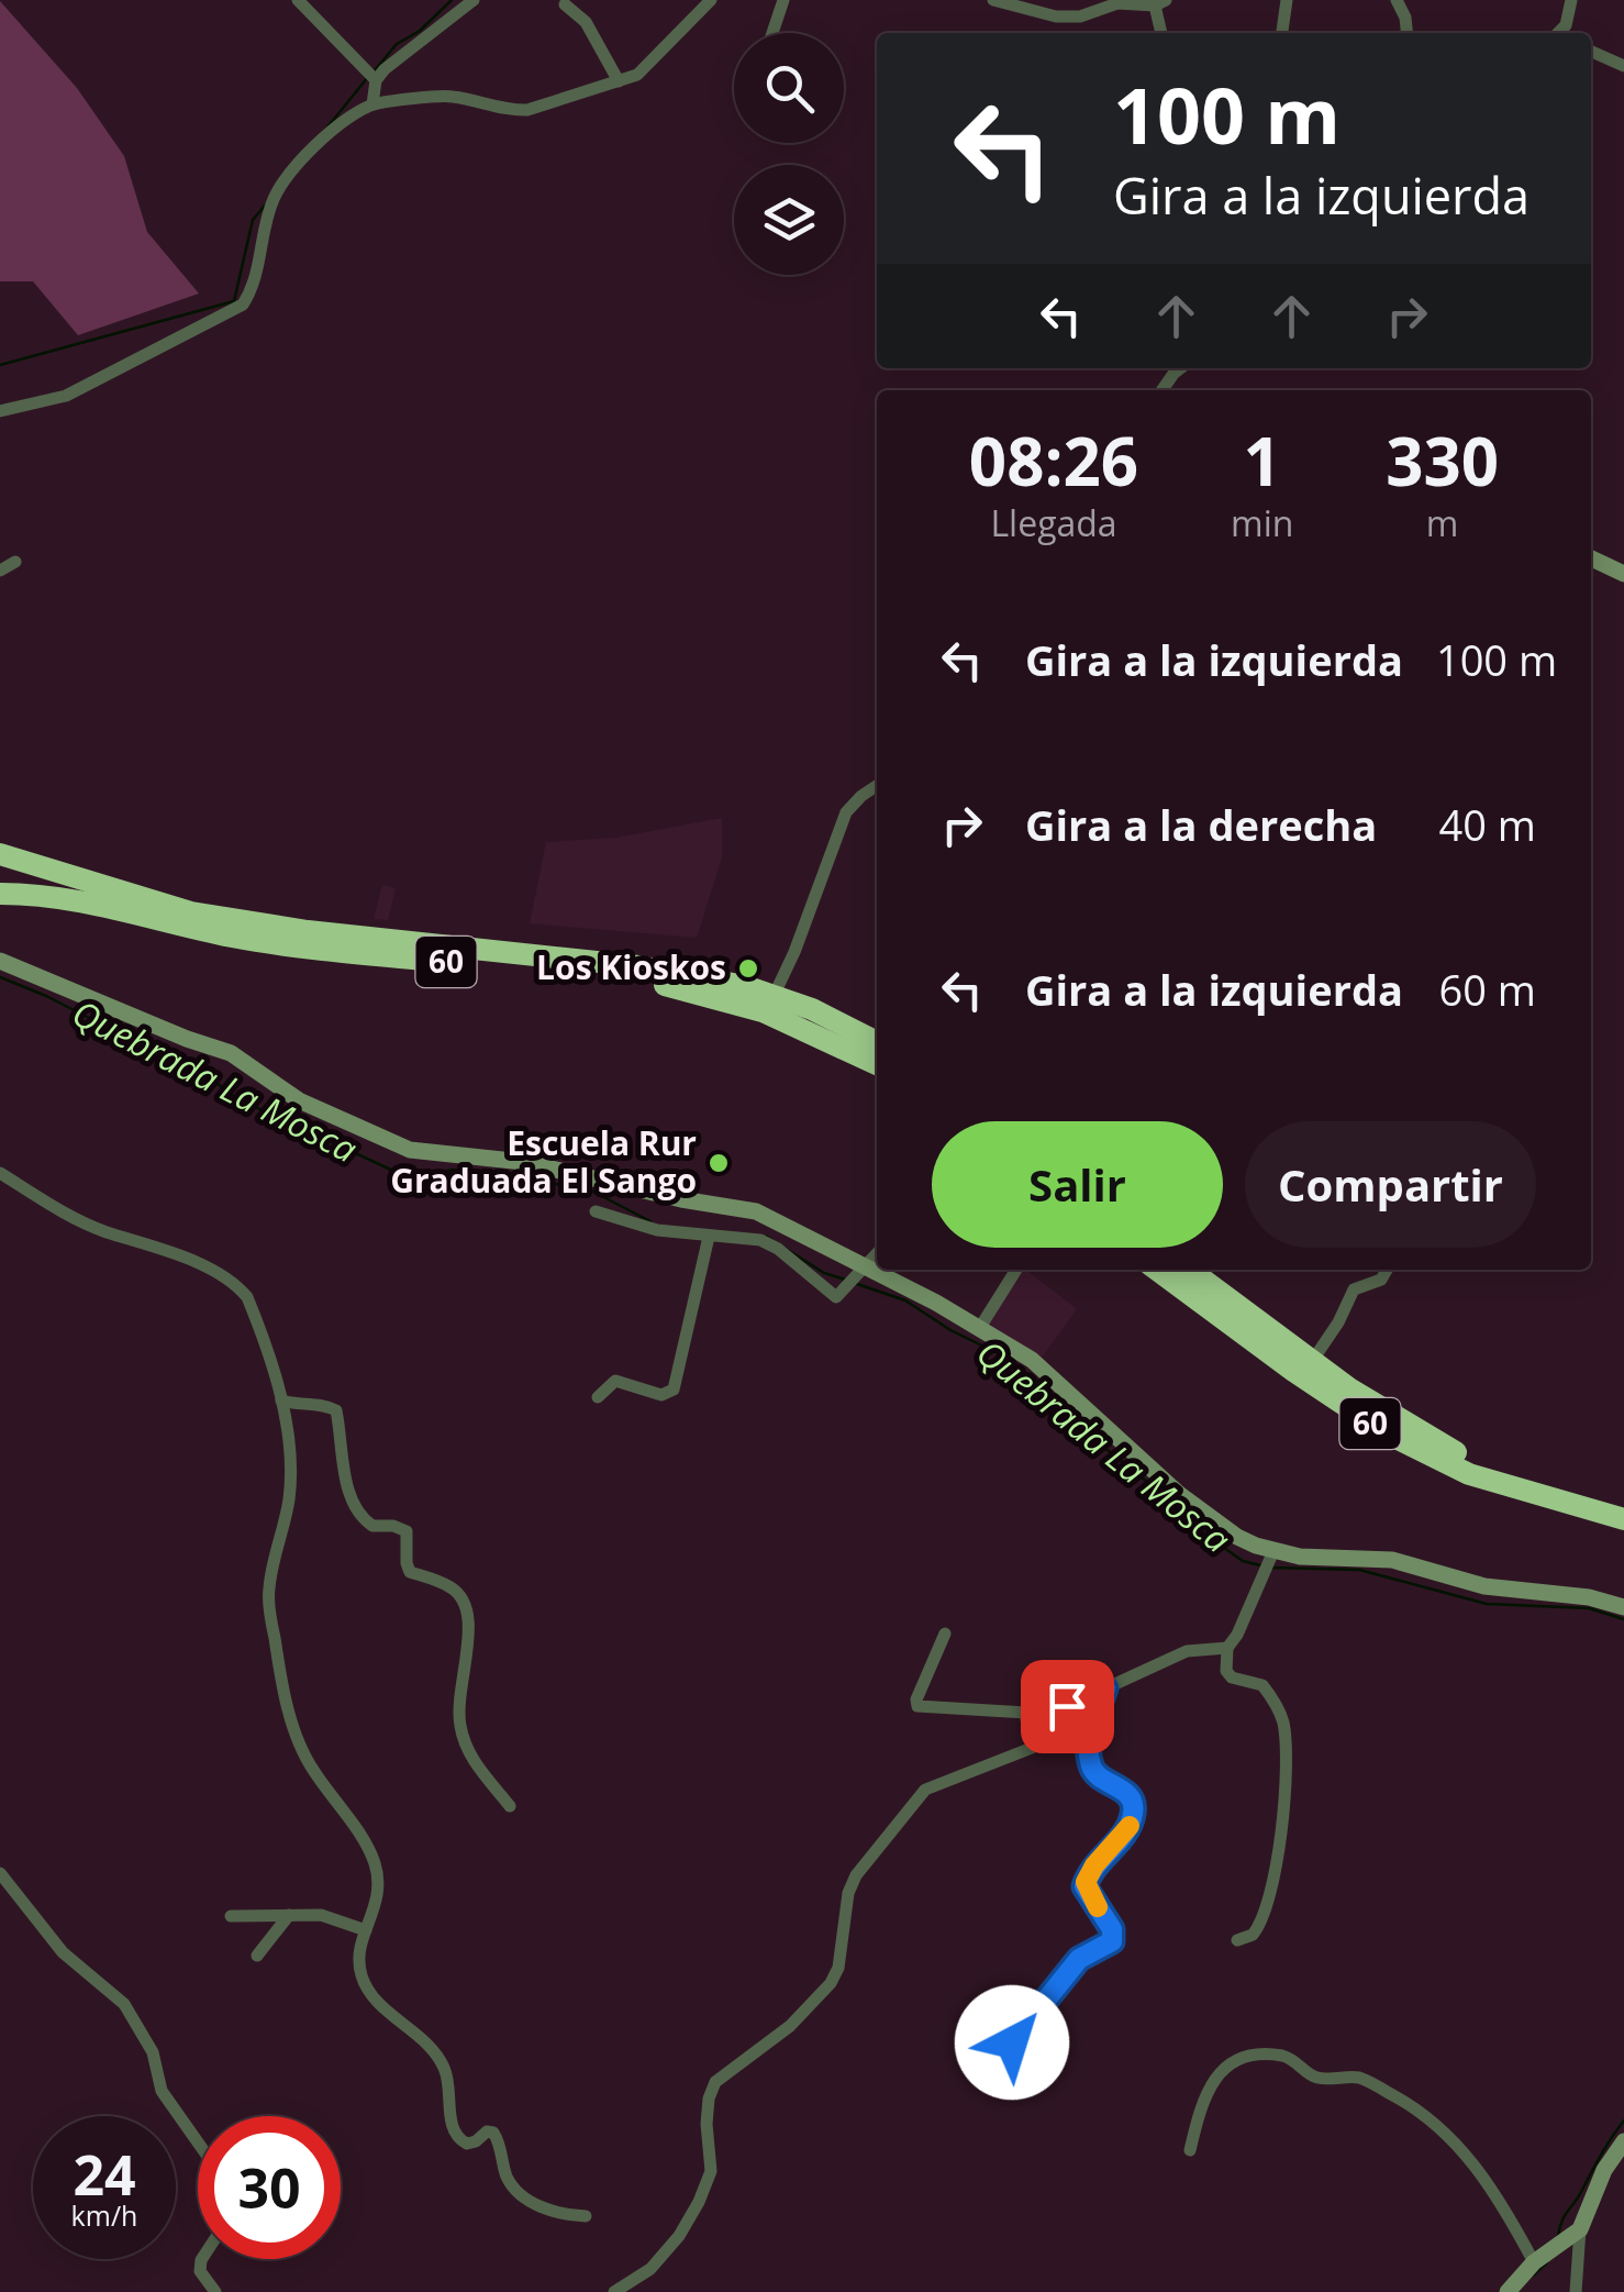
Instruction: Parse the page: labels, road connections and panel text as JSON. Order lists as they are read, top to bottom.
{
  "streets": {
    "highway": ["60"]
  },
  "water": ["Quebrada La Mosca"],
  "places": ["Los Kioskos", "Escuela Rur Graduada El Sango"],
  "page": {
    "turn": ["100 m", "Gira a la izquierda"],
    "eta": [
      "08:26",
      "Llegada",
      "1",
      "min",
      "330",
      "m"
    ],
    "list": [
      {
        "name": "Gira a la izquierda",
        "value": "100 m"
      },
      {
        "name": "Gira a la derecha",
        "value": "40 m"
      },
      {
        "name": "Gira a la izquierda",
        "value": "60 m"
      }
    ],
    "buttons": ["Salir", "Compartir"],
    "speed": "24 km/h",
    "limit": "30"
  }
}
